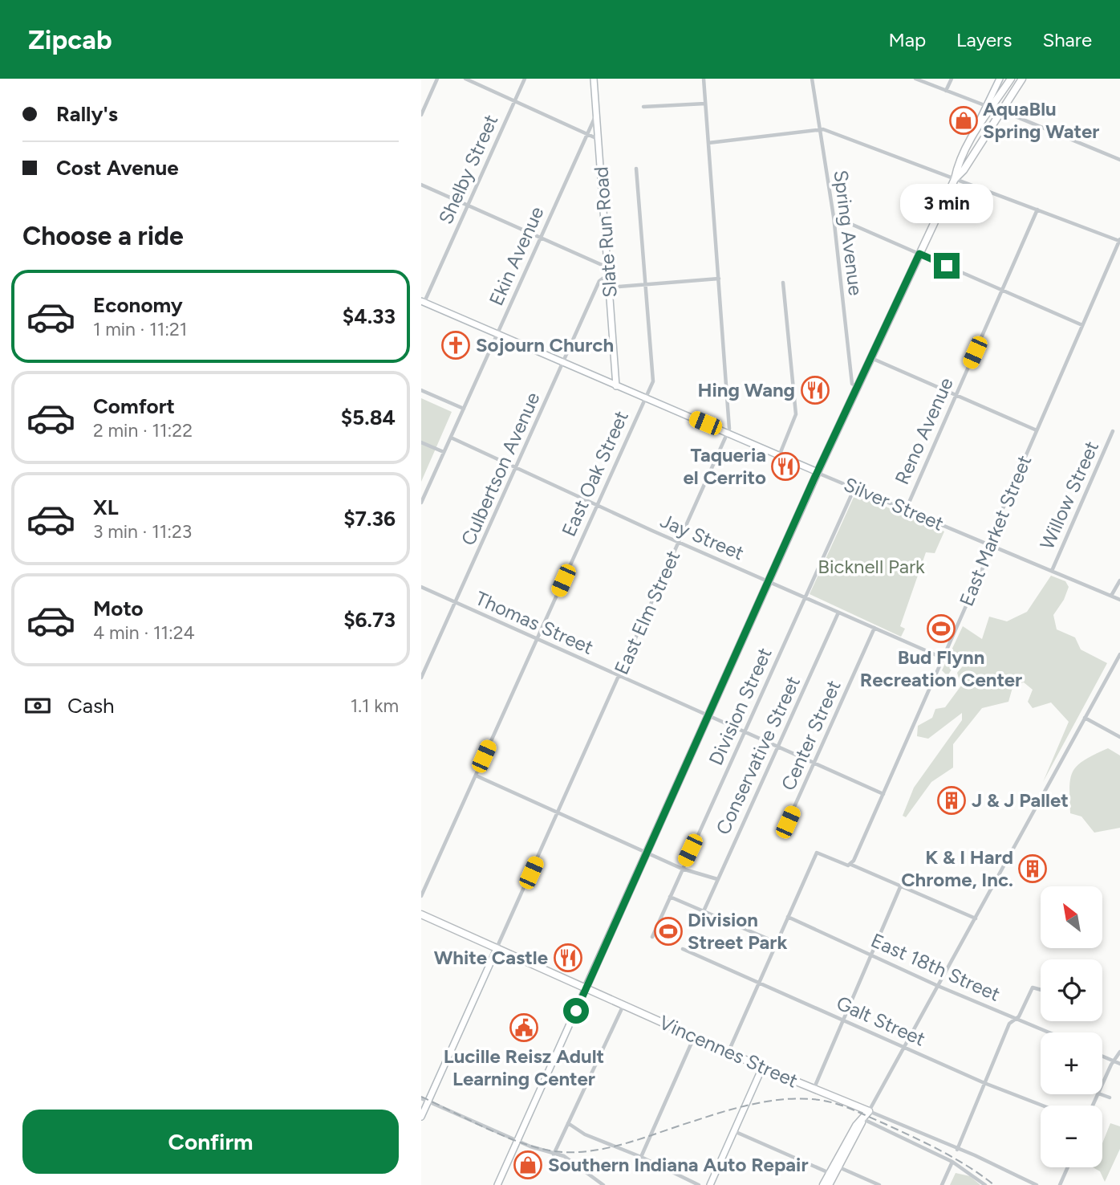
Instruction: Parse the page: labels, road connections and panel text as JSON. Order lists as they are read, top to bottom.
{
  "streets": {
    "main road": [
      "Slate Run Road",
      "Silver Street",
      "East Elm Street",
      "Vincennes Street"
    ],
    "street": [
      "Shelby Street",
      "Spring Avenue",
      "Ekin Avenue",
      "Reno Avenue",
      "Culbertson Avenue",
      "East Oak Street",
      "Willow Street",
      "East Market Street",
      "Jay Street",
      "Thomas Street",
      "Division Street",
      "Center Street",
      "Conservative Street",
      "East 18th Street",
      "Galt Street"
    ]
  },
  "crossings": [
    ["Shelby Street", "Silver Street"],
    ["Slate Run Road", "Ekin Avenue"],
    ["Slate Run Road", "Culbertson Avenue"],
    ["Slate Run Road", "Silver Street"],
    ["Ekin Avenue", "Silver Street"],
    ["Ekin Avenue", "Jay Street"],
    ["Reno Avenue", "Silver Street"],
    ["Culbertson Avenue", "Silver Street"],
    ["Culbertson Avenue", "Jay Street"],
    ["Culbertson Avenue", "Thomas Street"],
    ["East Oak Street", "Silver Street"],
    ["East Oak Street", "Jay Street"],
    ["East Oak Street", "Thomas Street"],
    ["Willow Street", "Silver Street"],
    ["Silver Street", "East Market Street"],
    ["Silver Street", "East Elm Street"],
    ["Silver Street", "Division Street"],
    ["East Market Street", "Jay Street"],
    ["East Market Street", "Thomas Street"],
    ["Jay Street", "East Elm Street"],
    ["Jay Street", "Division Street"],
    ["Jay Street", "Center Street"],
    ["Jay Street", "Conservative Street"],
    ["East Elm Street", "Thomas Street"],
    ["East Elm Street", "Vincennes Street"],
    ["Thomas Street", "Division Street"],
    ["Thomas Street", "Center Street"],
    ["Thomas Street", "Conservative Street"]
  ],
  "parks": ["Bicknell Park"],
  "places": {
    "shop": ["AquaBlu Spring Water", "Southern Indiana Auto Repair"],
    "church": ["Sojourn Church"],
    "restaurant": ["Hing Wang", "Taqueria el Cerrito", "White Castle"],
    "sports": ["Bud Flynn Recreation Center", "Division Street Park"],
    "building": ["J & J Pallet", "K & I Hard Chrome, Inc."],
    "public building": ["Lucille Reisz Adult Learning Center"]
  },
  "north": "top left",
  "page": {
    "header": "Zipcab",
    "nav": ["Map", "Layers", "Share"],
    "banner": ["Rally's", "Cost Avenue"],
    "bubble": "3 min",
    "heading": "Choose a ride",
    "list": [
      {
        "name": "Economy",
        "note": "1 min · 11:21",
        "value": "$4.33"
      },
      {
        "name": "Comfort",
        "note": "2 min · 11:22",
        "value": "$5.84"
      },
      {
        "name": "XL",
        "note": "3 min · 11:23",
        "value": "$7.36"
      },
      {
        "name": "Moto",
        "note": "4 min · 11:24",
        "value": "$6.73"
      }
    ],
    "pay": ["Cash", "1.1 km"],
    "map_buttons": ["+", "−"],
    "buttons": "Confirm"
  }
}
